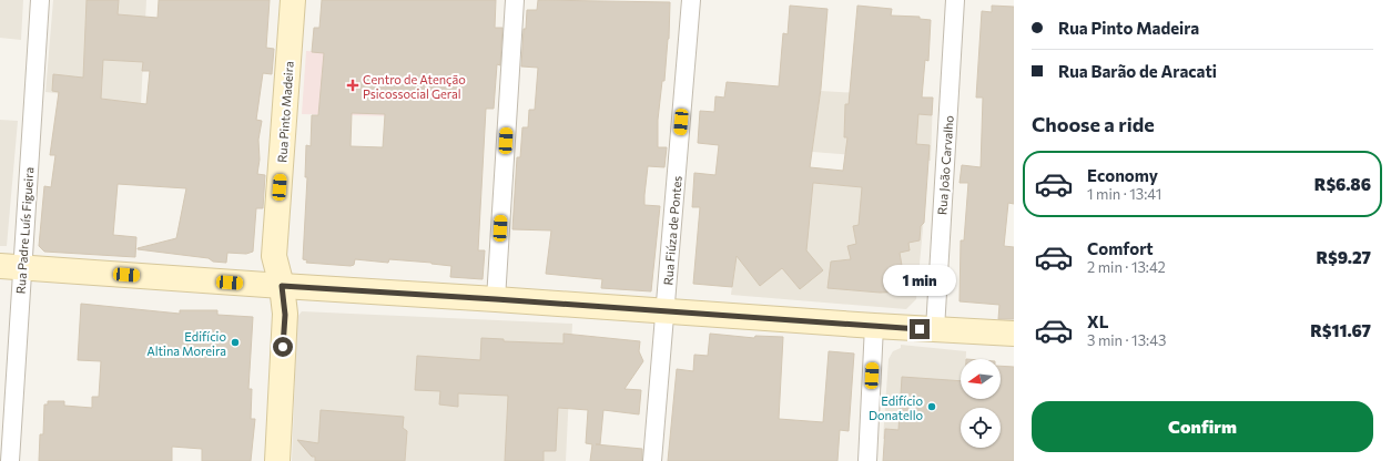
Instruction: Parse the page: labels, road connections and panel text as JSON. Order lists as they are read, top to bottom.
{
  "streets": {
    "street": [
      "Rua Pinto Madeira",
      "Rua João Carvalho",
      "Rua Padre Luís Figueira",
      "Rua Fiúza de Pontes"
    ]
  },
  "places": {
    "health": ["Centro de Atenção Psicossocial Geral"],
    "other": ["Edifício Altina Moreira", "Edifício Donatello"]
  },
  "north": "left",
  "page": {
    "banner": ["Rua Pinto Madeira", "Rua Barão de Aracati"],
    "heading": "Choose a ride",
    "list": [
      {
        "name": "Economy",
        "note": "1 min · 13:41",
        "value": "R$6.86"
      },
      {
        "name": "Comfort",
        "note": "2 min · 13:42",
        "value": "R$9.27"
      },
      {
        "name": "XL",
        "note": "3 min · 13:43",
        "value": "R$11.67"
      }
    ],
    "bubble": "1 min",
    "buttons": "Confirm"
  }
}
